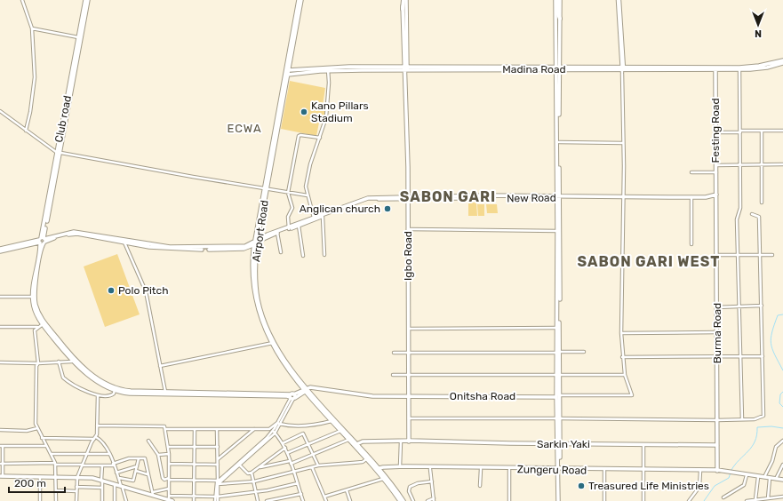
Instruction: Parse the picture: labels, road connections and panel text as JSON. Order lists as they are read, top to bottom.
{
  "streets": {
    "street": [
      "Madina Road",
      "Festing Road",
      "New Road",
      "Airport Road",
      "Igbo Road",
      "Burma Road",
      "Onitsha Road",
      "Sarkin Yaki",
      "Zungeru Road"
    ]
  },
  "crossings": [
    ["Madina Road", "Festing Road"],
    ["Madina Road", "Airport Road"],
    ["Madina Road", "Igbo Road"],
    ["Festing Road", "New Road"],
    ["Festing Road", "Burma Road"],
    ["New Road", "Airport Road"],
    ["New Road", "Igbo Road"],
    ["New Road", "Burma Road"],
    ["Airport Road", "Onitsha Road"],
    ["Airport Road", "Sarkin Yaki"],
    ["Airport Road", "Zungeru Road"],
    ["Igbo Road", "Onitsha Road"],
    ["Igbo Road", "Sarkin Yaki"],
    ["Burma Road", "Sarkin Yaki"],
    ["Burma Road", "Zungeru Road"]
  ],
  "districts": ["ECWA", "SABON GARI", "SABON GARI WEST"],
  "places": [
    "Kano Pillars Stadium",
    "Anglican church",
    "Polo Pitch",
    "Treasured Life Ministries"
  ],
  "scale_bar": "200 m",
  "north": "bottom"
}
